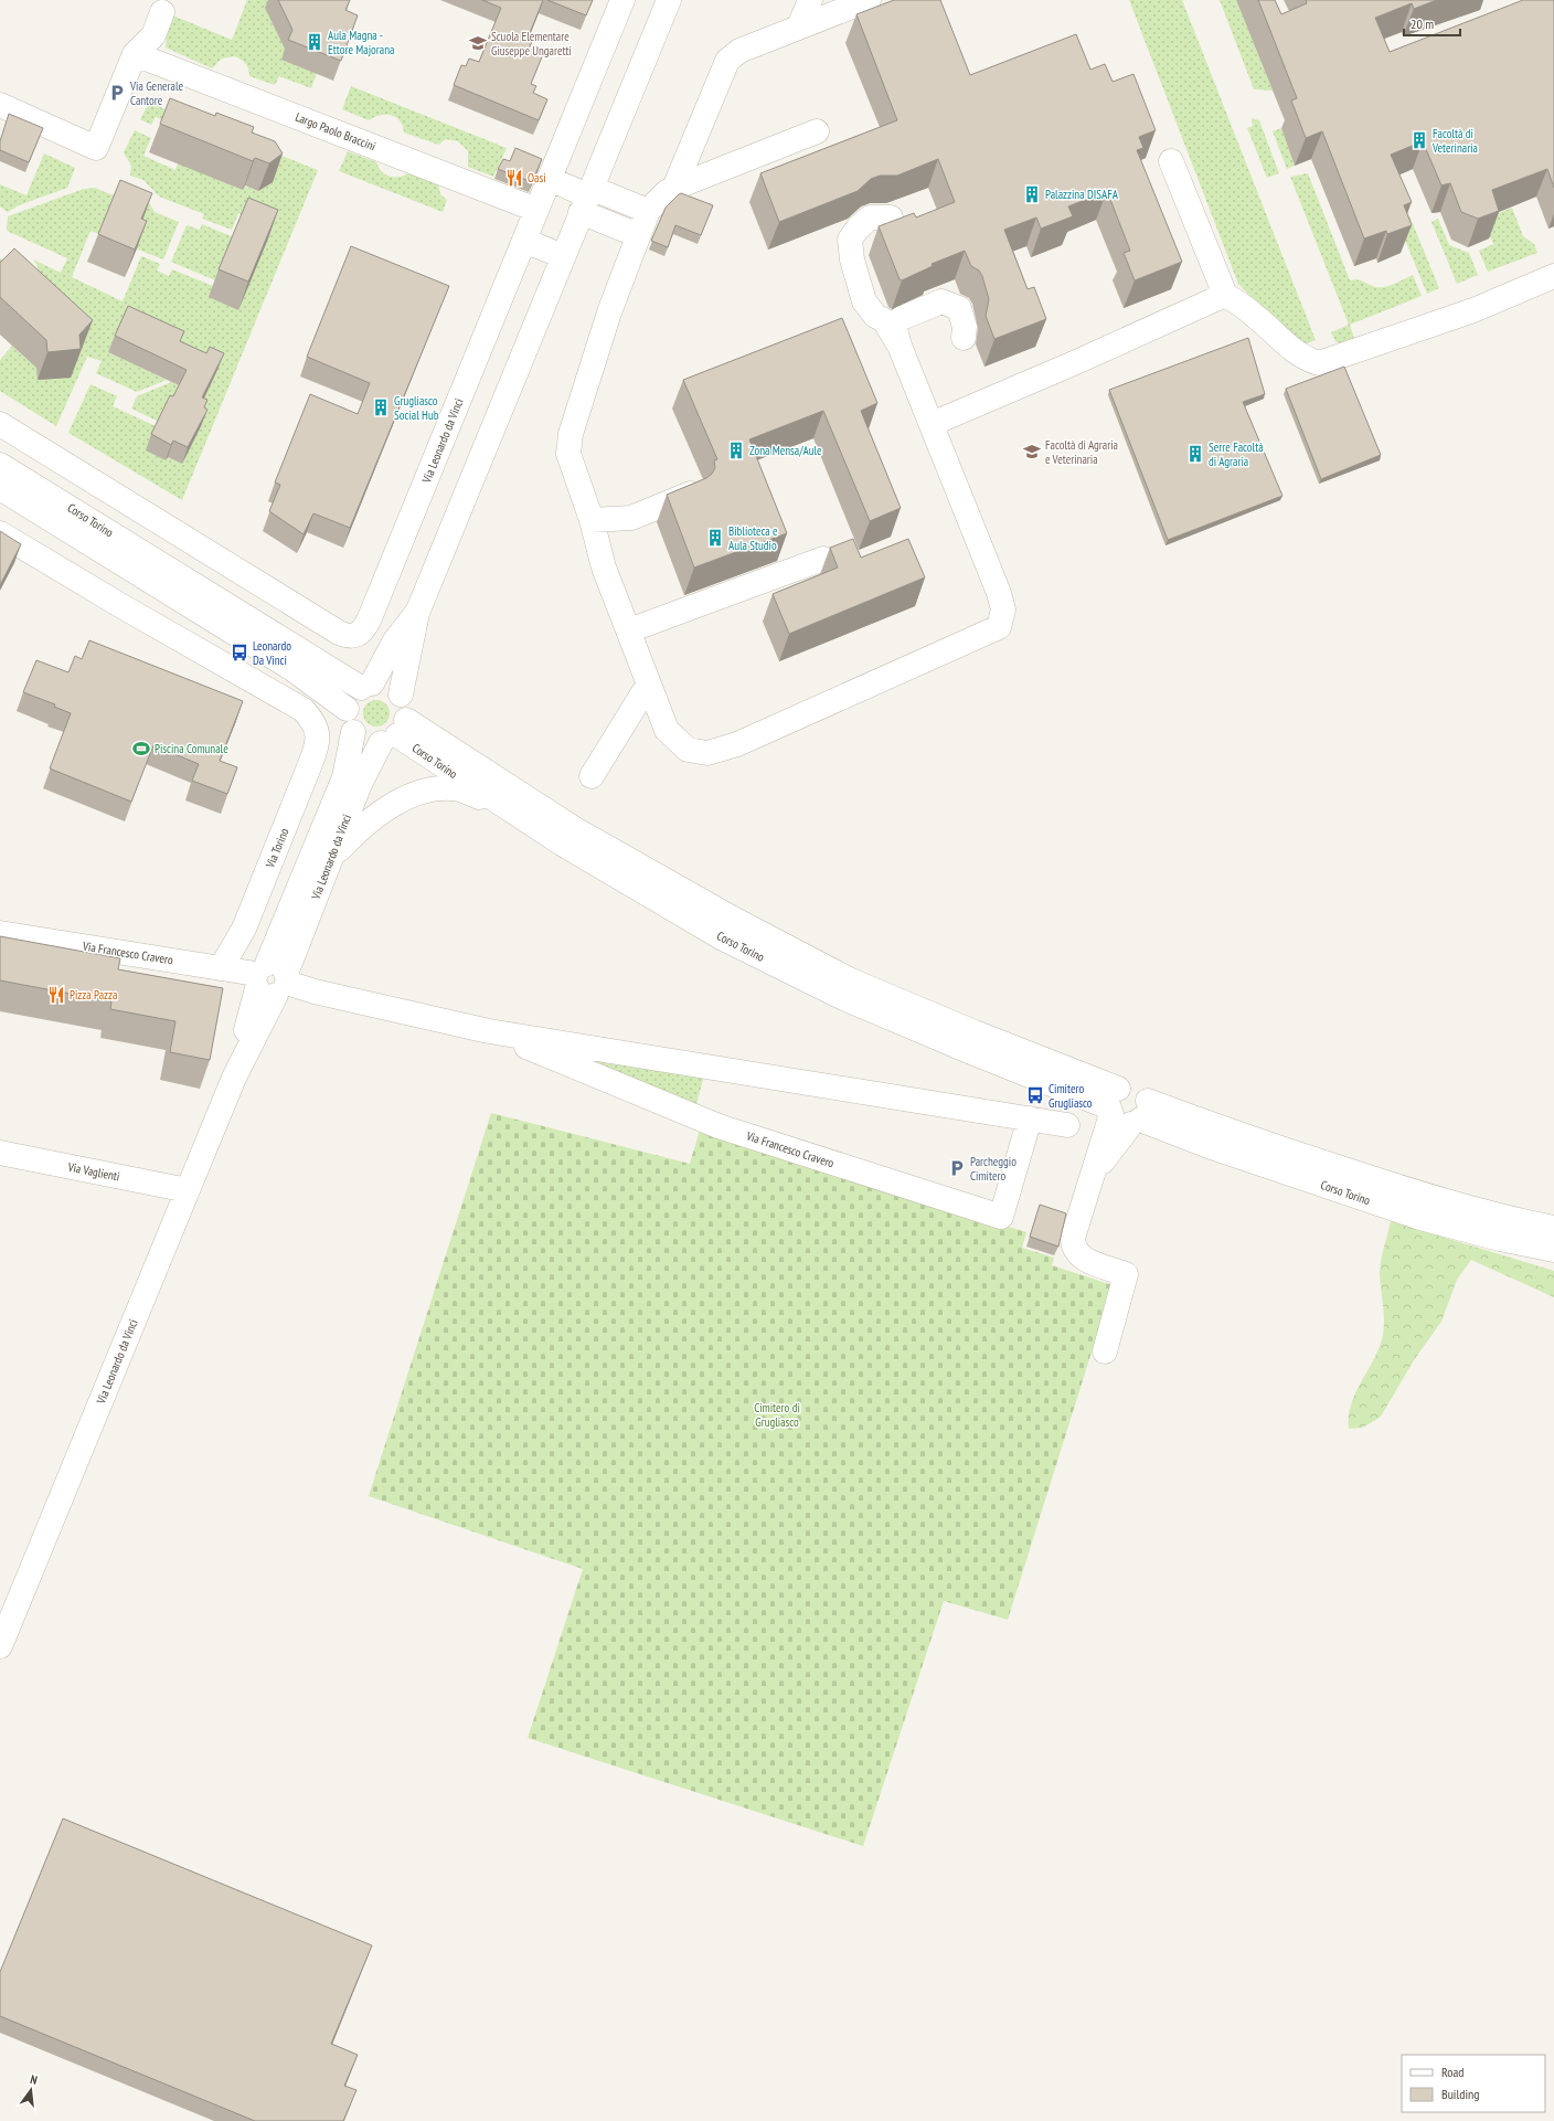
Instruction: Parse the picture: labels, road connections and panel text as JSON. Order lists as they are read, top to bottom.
{
  "streets": {
    "street": [
      "Largo Paolo Braccini",
      "Via Leonardo da Vinci",
      "Corso Torino",
      "Via Torino",
      "Via Francesco Cravero",
      "Via Vaglienti"
    ]
  },
  "crossings": [
    ["Via Leonardo da Vinci", "Corso Torino"],
    ["Via Leonardo da Vinci", "Via Torino"],
    ["Via Leonardo da Vinci", "Via Francesco Cravero"],
    ["Via Leonardo da Vinci", "Via Vaglienti"],
    ["Via Torino", "Via Francesco Cravero"]
  ],
  "parks": ["Cimitero di Grugliasco"],
  "places": {
    "building": [
      "Aula Magna - Ettore Majorana",
      "Facoltà di Veterinaria",
      "Palazzina DISAFA",
      "Grugliasco Social Hub",
      "Zona Mensa/Aule",
      "Serre Facoltà di Agraria",
      "Biblioteca e Aula Studio"
    ],
    "school or university": ["Scuola Elementare Giuseppe Ungaretti", "Facoltà di Agraria e Veterinaria"],
    "parking": ["Via Generale Cantore", "Parcheggio Cimitero"],
    "restaurant": ["Oasi", "Pizza Pazza"],
    "bus stop": ["Leonardo Da Vinci", "Cimitero Grugliasco"],
    "sports": ["Piscina Comunale"]
  },
  "legend": ["Road", "Building"],
  "scale_bar": "20 m",
  "north": "top"
}
